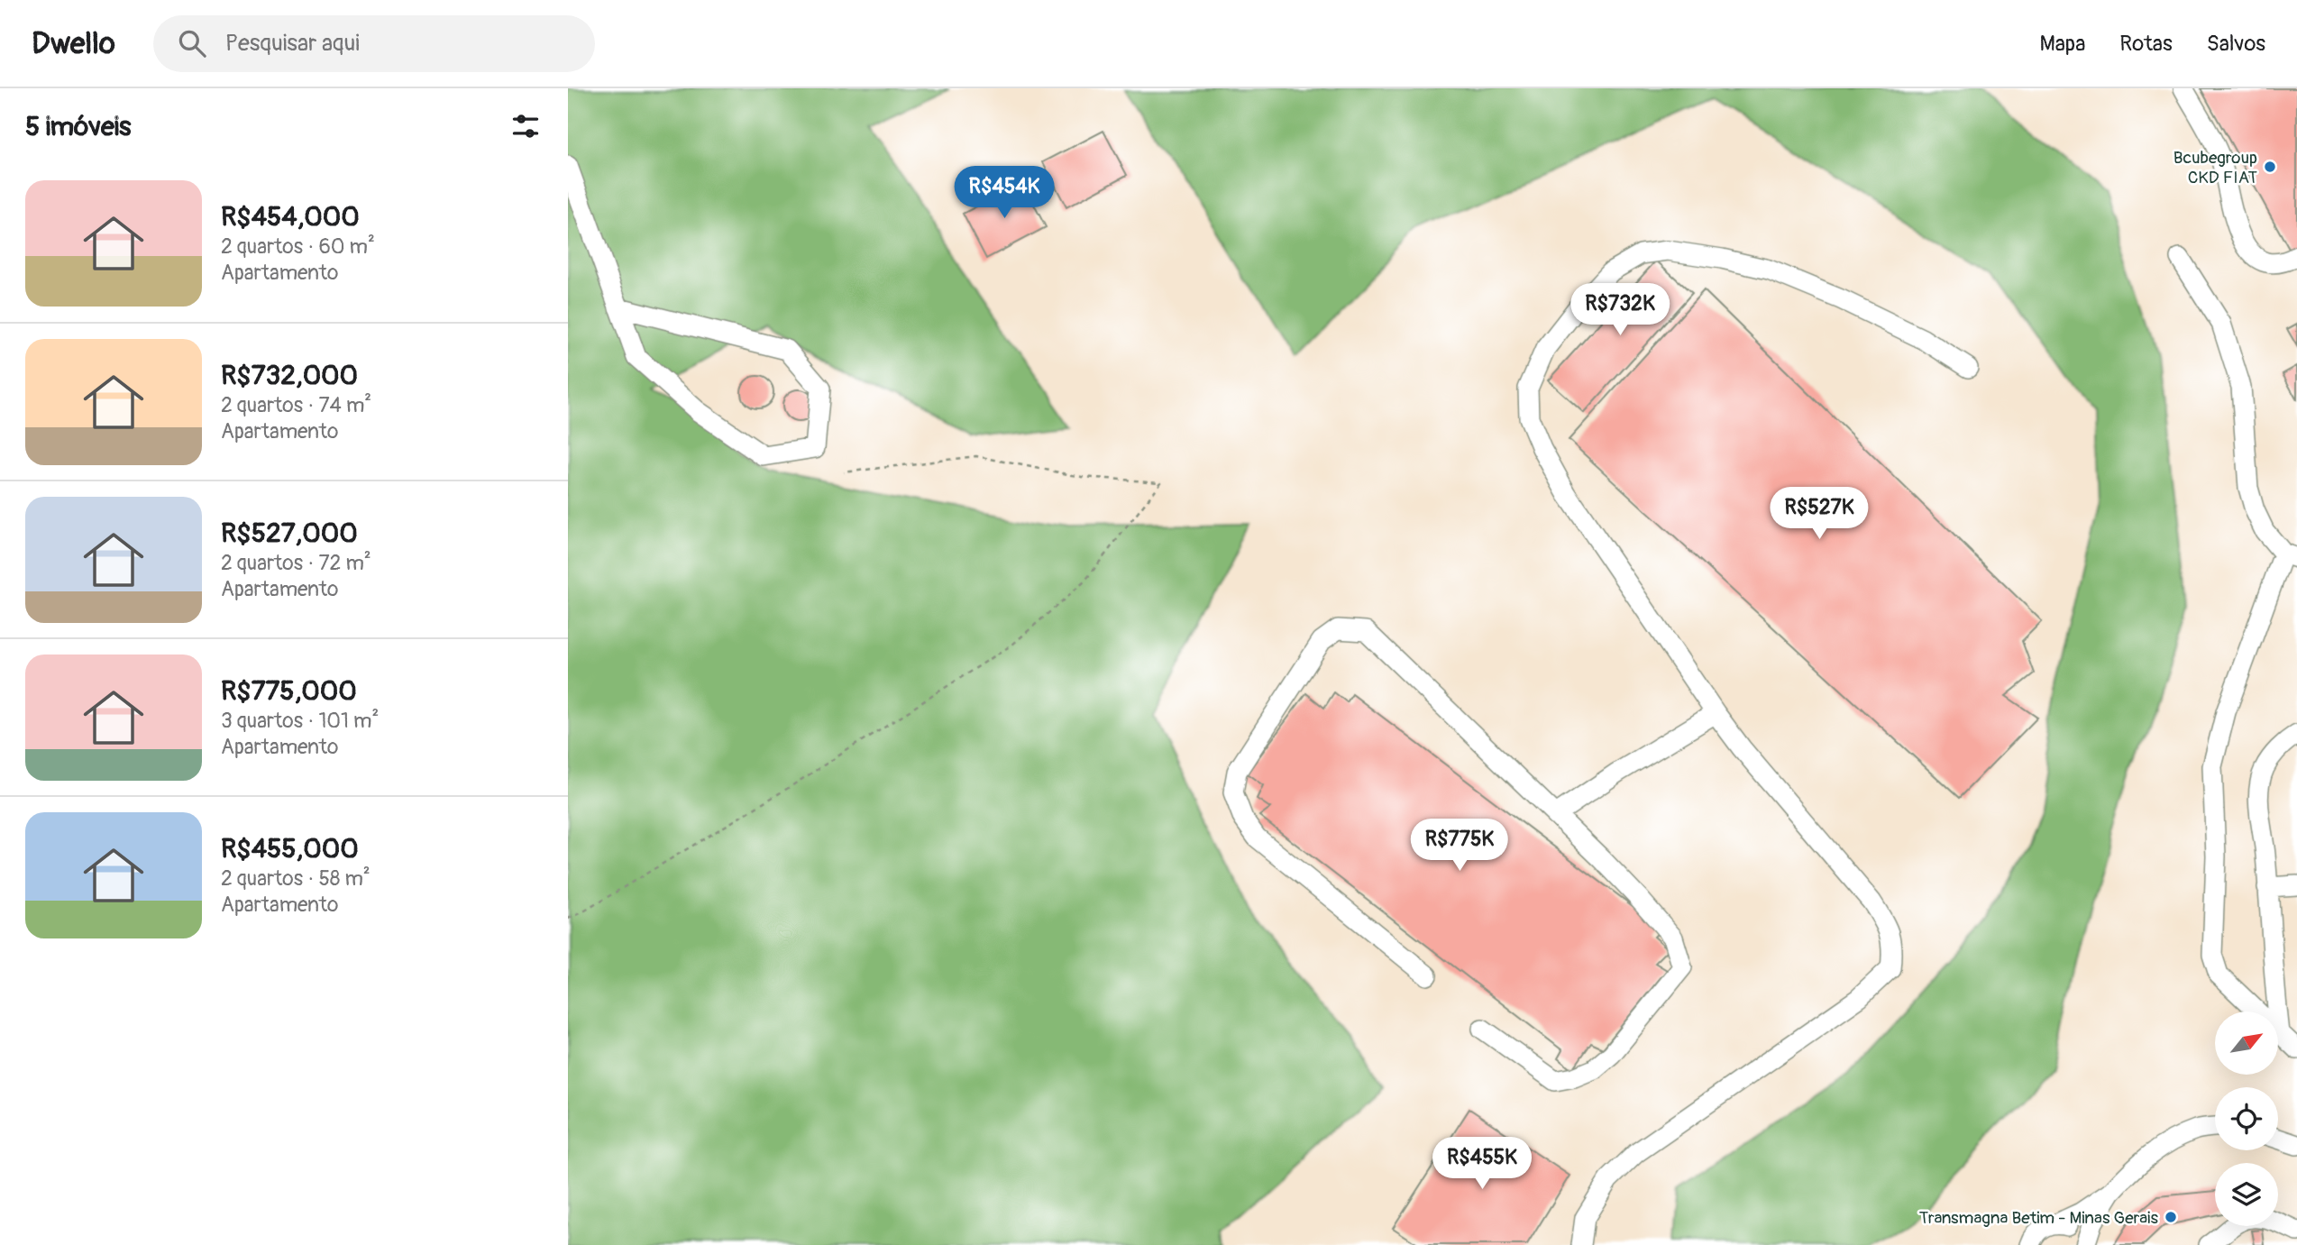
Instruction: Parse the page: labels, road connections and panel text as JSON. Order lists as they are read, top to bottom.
{
  "places": ["Bcubegroup CKD FIAT", "Transmagna Betim - Minas Gerais"],
  "north": "top right",
  "page": {
    "header": "Dwello",
    "search": "Pesquisar aqui",
    "nav": ["Mapa", "Rotas", "Salvos"],
    "heading": "5 imóveis",
    "list": [
      {
        "name": "R$454,000",
        "note": "2 quartos · 60 m² · Apartamento"
      },
      {
        "name": "R$732,000",
        "note": "2 quartos · 74 m² · Apartamento"
      },
      {
        "name": "R$527,000",
        "note": "2 quartos · 72 m² · Apartamento"
      },
      {
        "name": "R$775,000",
        "note": "3 quartos · 101 m² · Apartamento"
      },
      {
        "name": "R$455,000",
        "note": "2 quartos · 58 m² · Apartamento"
      }
    ],
    "price": [
      "R$454K",
      "R$732K",
      "R$527K",
      "R$775K",
      "R$455K"
    ]
  }
}
